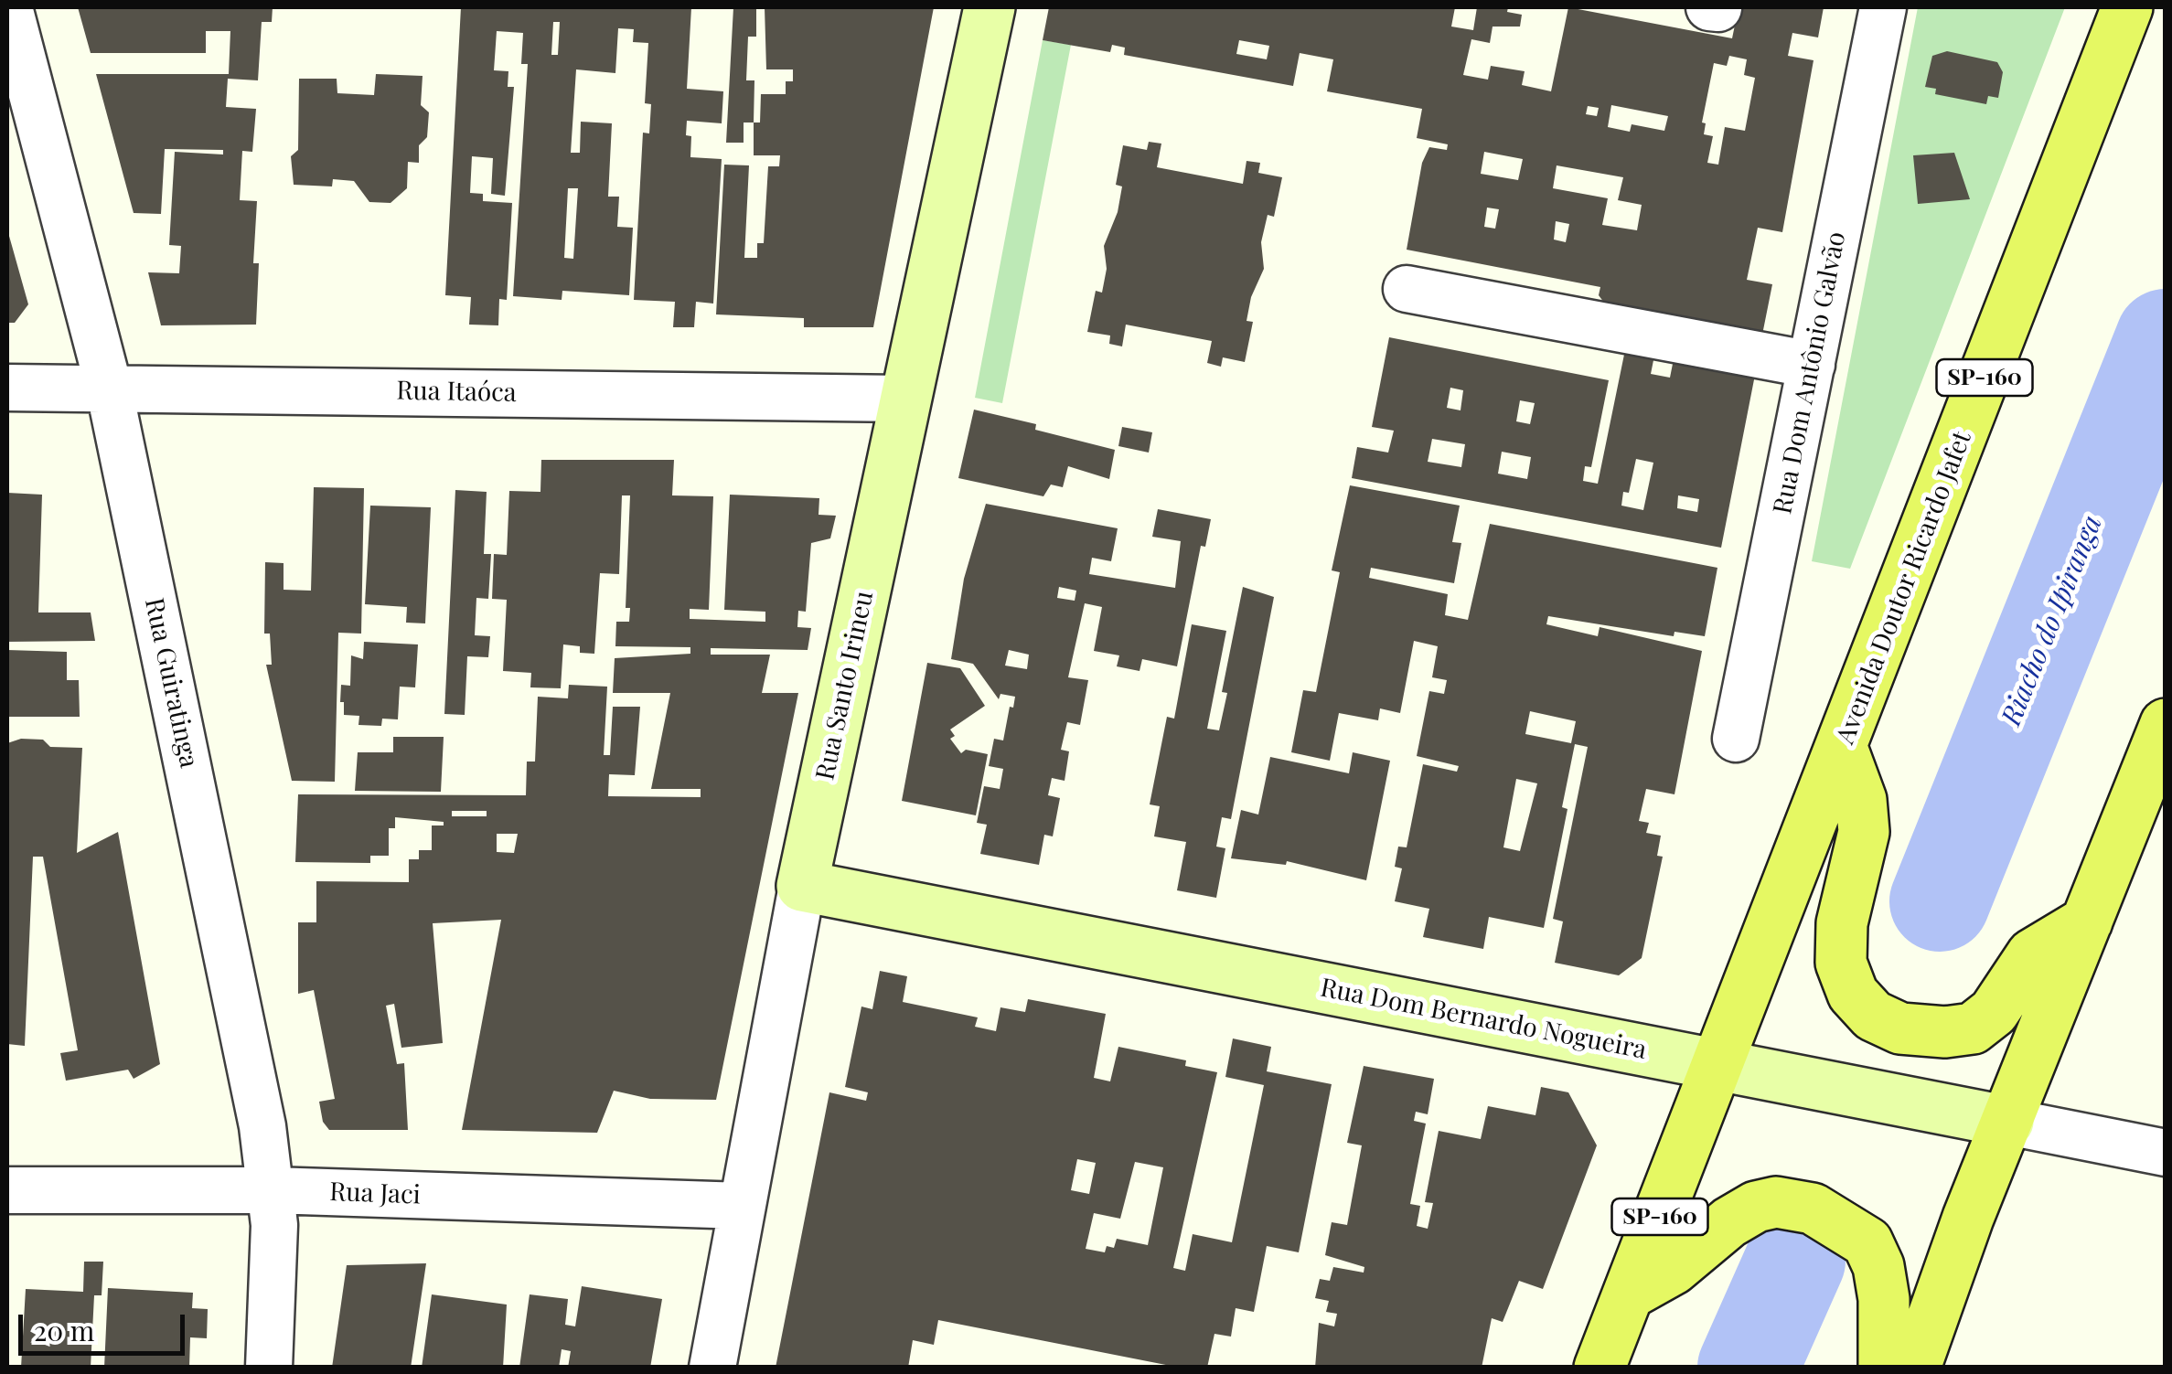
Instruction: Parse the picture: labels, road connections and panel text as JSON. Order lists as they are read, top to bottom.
{
  "streets": {
    "main road": ["SP-160", "Avenida Doutor Ricardo Jafet"],
    "street": [
      "Rua Dom Antônio Galvão",
      "Rua Itaóca",
      "Rua Guiratinga",
      "Rua Santo Irineu",
      "Rua Dom Bernardo Nogueira",
      "Rua Jaci"
    ]
  },
  "crossings": [
    ["SP-160", "Avenida Doutor Ricardo Jafet"],
    ["SP-160", "Rua Dom Bernardo Nogueira"],
    ["Rua Itaóca", "Rua Guiratinga"],
    ["Rua Itaóca", "Rua Santo Irineu"],
    ["Avenida Doutor Ricardo Jafet", "Rua Dom Bernardo Nogueira"],
    ["Rua Guiratinga", "Rua Jaci"],
    ["Rua Santo Irineu", "Rua Dom Bernardo Nogueira"],
    ["Rua Santo Irineu", "Rua Jaci"]
  ],
  "water": ["Riacho do Ipiranga"],
  "scale_bar": "20 m"
}
